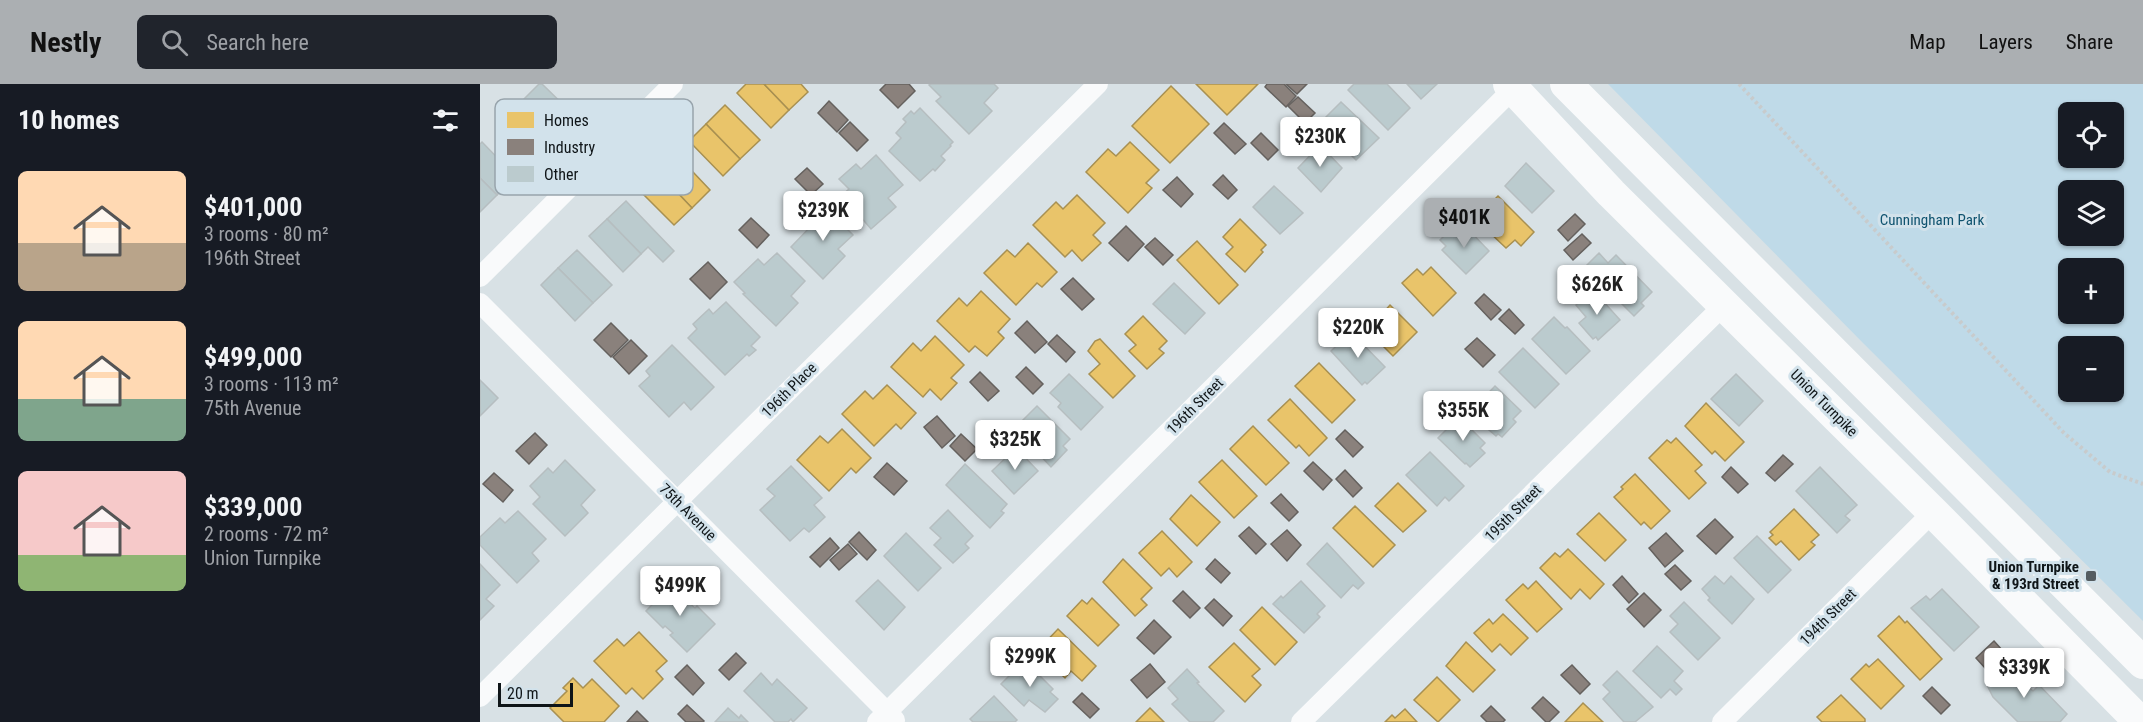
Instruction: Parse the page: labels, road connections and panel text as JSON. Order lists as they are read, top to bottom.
{
  "streets": {
    "main road": ["Union Turnpike"],
    "street": [
      "196th Place",
      "196th Street",
      "75th Avenue",
      "195th Street",
      "194th Street"
    ]
  },
  "crossings": [
    ["196th Place", "75th Avenue"],
    ["Union Turnpike", "196th Street"],
    ["Union Turnpike", "195th Street"],
    ["Union Turnpike", "194th Street"],
    ["196th Street", "75th Avenue"]
  ],
  "parks": ["Cunningham Park"],
  "places": {
    "transit": ["Union Turnpike & 193rd Street"]
  },
  "legend": ["Homes", "Industry", "Other"],
  "scale_bar": "20 m",
  "page": {
    "header": "Nestly",
    "search": "Search here",
    "nav": ["Map", "Layers", "Share"],
    "heading": "10 homes",
    "map_buttons": ["+", "−"],
    "price": [
      "$230K",
      "$239K",
      "$401K",
      "$626K",
      "$220K",
      "$355K",
      "$325K",
      "$499K",
      "$299K",
      "$339K"
    ],
    "list": [
      {
        "name": "$401,000",
        "note": "3 rooms · 80 m² · 196th Street"
      },
      {
        "name": "$499,000",
        "note": "3 rooms · 113 m² · 75th Avenue"
      },
      {
        "name": "$339,000",
        "note": "2 rooms · 72 m² · Union Turnpike"
      }
    ],
    "scale": "20 m"
  }
}
